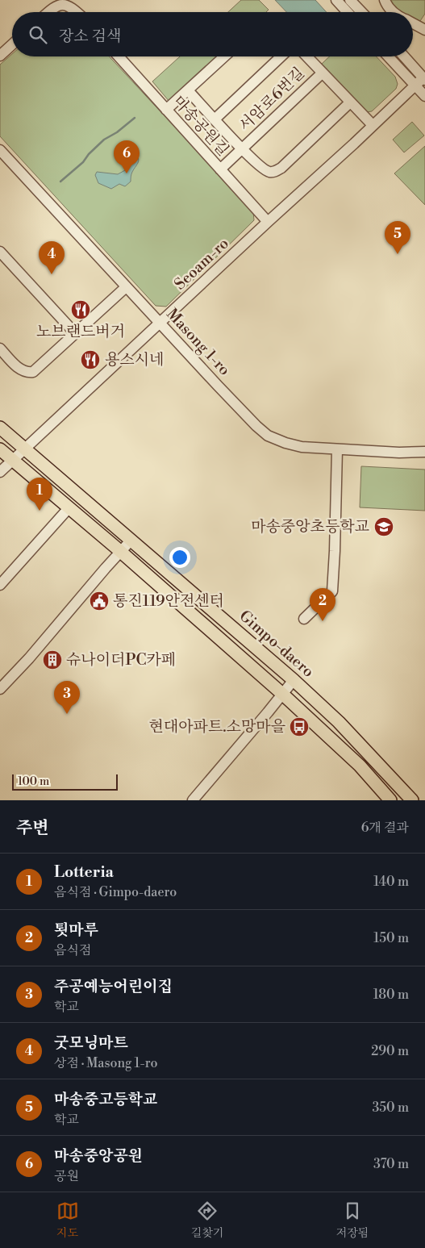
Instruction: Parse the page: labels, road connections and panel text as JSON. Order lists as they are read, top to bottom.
{
  "streets": {
    "main road": ["Gimpo-daero"],
    "street": [
      "서암로6번길",
      "마송공원길",
      "Seoam-ro",
      "Masong 1-ro"
    ]
  },
  "crossings": [
    ["서암로6번길", "마송공원길"],
    ["서암로6번길", "Seoam-ro"],
    ["마송공원길", "Seoam-ro"],
    ["Seoam-ro", "Masong 1-ro"],
    ["Seoam-ro", "Gimpo-daero"]
  ],
  "places": {
    "restaurant": ["노브랜드버거", "용스시네"],
    "school or university": ["마송중앙초등학교"],
    "public building": ["통진119안전센터"],
    "building": ["슈나이더PC카페"],
    "bus stop": ["현대아파트.소망마을"]
  },
  "scale_bar": "100 m",
  "page": {
    "search": "장소 검색",
    "pins": [
      "6",
      "5",
      "4",
      "1",
      "2",
      "3"
    ],
    "scale": "100 m",
    "heading": ["주변", "6개 결과"],
    "list": [
      {
        "mark": "1",
        "name": "Lotteria",
        "note": "음식점 · Gimpo-daero",
        "value": "140 m"
      },
      {
        "mark": "2",
        "name": "툇마루",
        "note": "음식점",
        "value": "150 m"
      },
      {
        "mark": "3",
        "name": "주공예능어린이집",
        "note": "학교",
        "value": "180 m"
      },
      {
        "mark": "4",
        "name": "굿모닝마트",
        "note": "상점 · Masong 1-ro",
        "value": "290 m"
      },
      {
        "mark": "5",
        "name": "마송중고등학교",
        "note": "학교",
        "value": "350 m"
      },
      {
        "mark": "6",
        "name": "마송중앙공원",
        "note": "공원",
        "value": "370 m"
      }
    ],
    "nav": ["지도", "길찾기", "저장됨"]
  }
}
